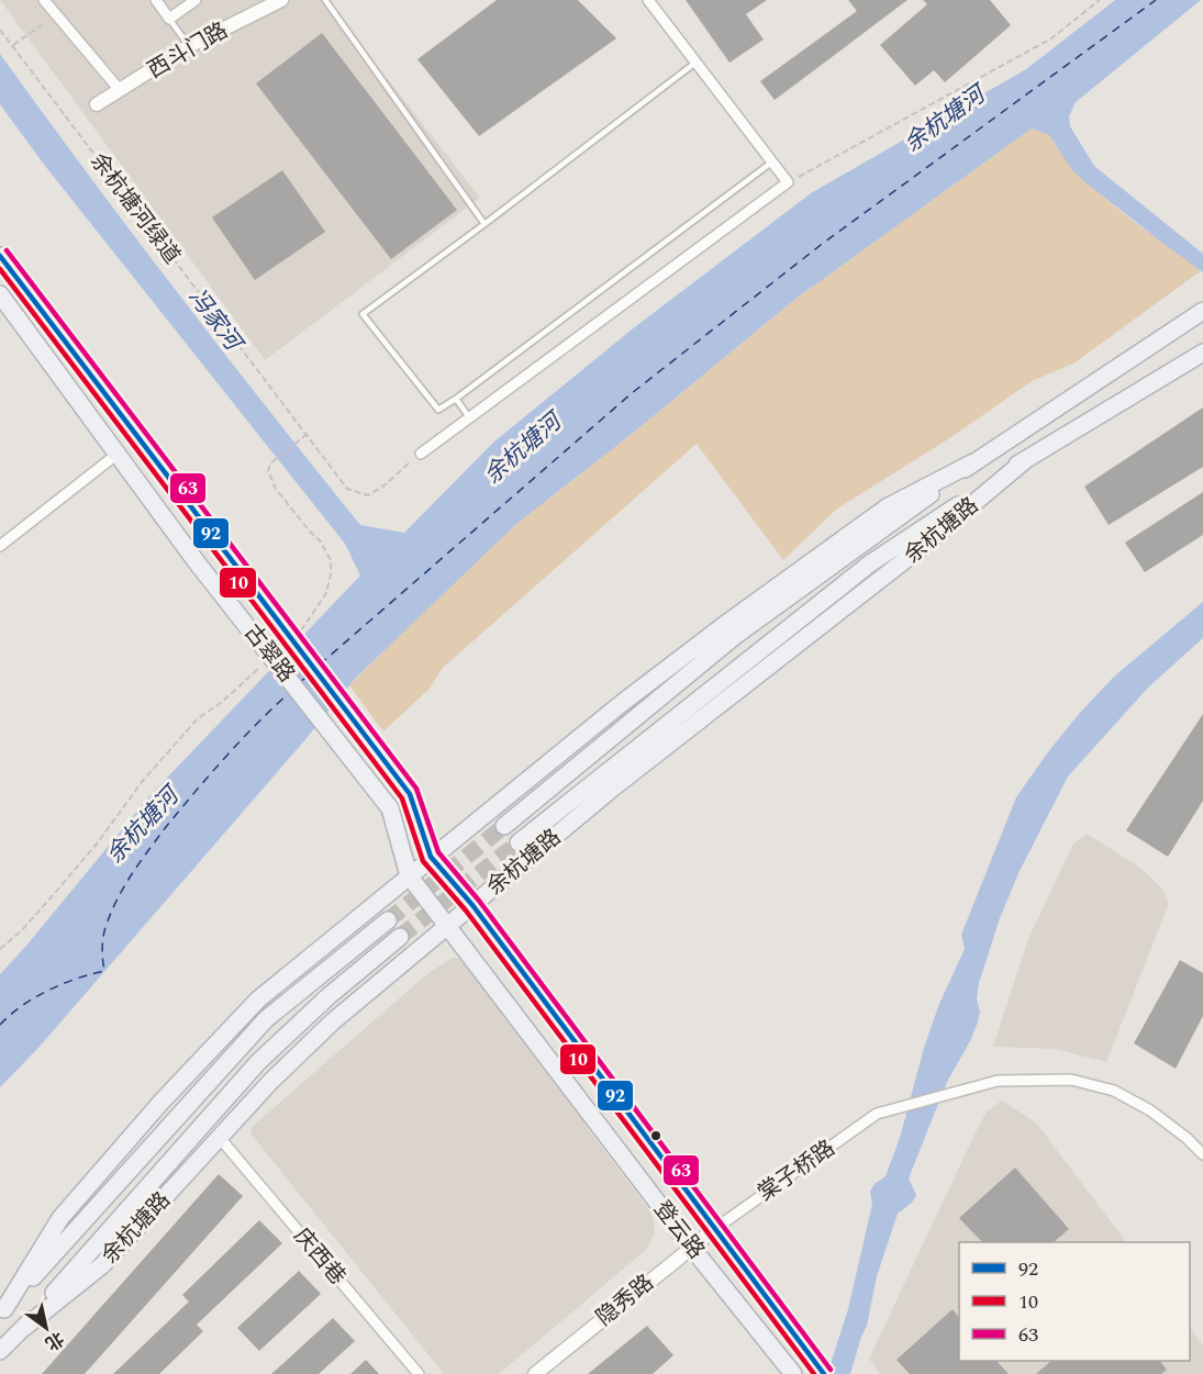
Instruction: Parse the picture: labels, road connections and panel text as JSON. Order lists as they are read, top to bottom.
{
  "streets": {
    "main road": ["余杭塘路", "古翠路", "登云路"],
    "street": [
      "西斗门路",
      "棠子桥路",
      "庆西巷",
      "隐秀路"
    ],
    "path": ["余杭塘河绿道"]
  },
  "crossings": [
    ["余杭塘路", "古翠路"],
    ["余杭塘路", "登云路"],
    ["余杭塘路", "庆西巷"],
    ["古翠路", "登云路"],
    ["棠子桥路", "登云路"],
    ["棠子桥路", "隐秀路"],
    ["登云路", "隐秀路"]
  ],
  "water": ["余杭塘河", "冯家河"],
  "lines": ["transit line 63", "transit line 92", "transit line 10"],
  "legend": ["92", "10", "63"],
  "north": "bottom right"
}
